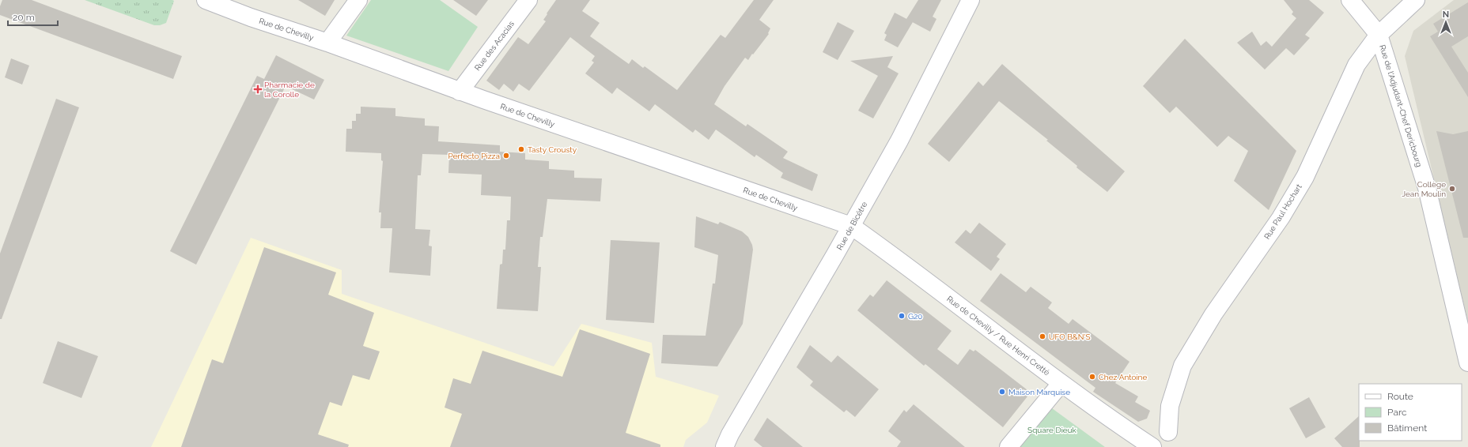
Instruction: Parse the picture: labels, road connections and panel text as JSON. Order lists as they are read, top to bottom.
{
  "streets": {
    "street": [
      "Rue de Chevilly",
      "Rue des Acacias",
      "Rue de l'Adjudant-Chef Dericbourg",
      "Rue Paul Hochart",
      "Rue de Bicêtre",
      "Rue de Chevilly / Rue Henri Cretté"
    ]
  },
  "crossings": [
    ["Rue de Chevilly", "Rue des Acacias"],
    ["Rue de Chevilly", "Rue de Bicêtre"],
    ["Rue de Chevilly", "Rue de Chevilly / Rue Henri Cretté"],
    ["Rue de l'Adjudant-Chef Dericbourg", "Rue Paul Hochart"],
    ["Rue de Bicêtre", "Rue de Chevilly / Rue Henri Cretté"]
  ],
  "parks": ["Square Dieuk"],
  "places": {
    "health": ["Pharmacie de la Corolle"],
    "other": [
      "Tasty Crousty",
      "Perfecto Pizza",
      "Collège Jean Moulin",
      "G20",
      "UFO B&N'S",
      "Chez Antoine",
      "Maison Marquise"
    ]
  },
  "legend": ["Route", "Parc", "Bâtiment"],
  "scale_bar": "20 m",
  "north": "top"
}
